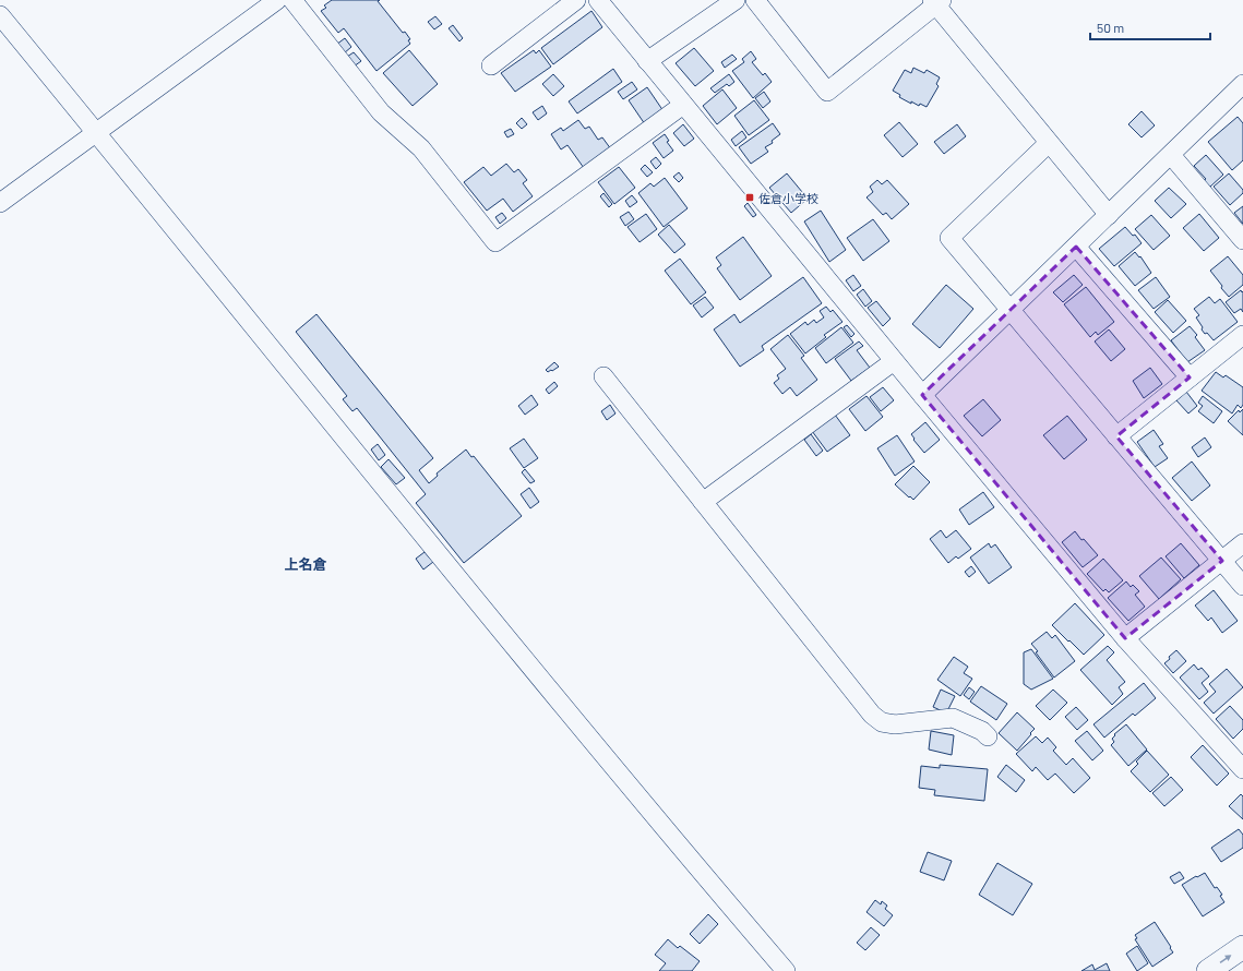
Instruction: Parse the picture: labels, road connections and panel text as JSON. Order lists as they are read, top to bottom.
{
  "districts": ["上名倉"],
  "places": {
    "transit": ["佐倉小学校"]
  },
  "scale_bar": "50 m"
}
